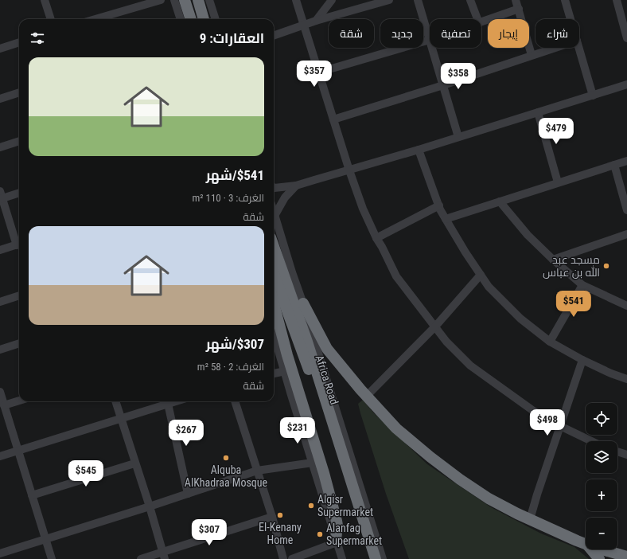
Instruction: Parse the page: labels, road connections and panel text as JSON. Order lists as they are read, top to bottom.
{
  "streets": {
    "highway": ["Africa Road"]
  },
  "places": [
    "مسجد عبد الله بن عباس",
    "Alquba AlKhadraa Mosque",
    "Algisr Supermarket",
    "El-Kenany Home",
    "Alanfag Supermarket"
  ],
  "page": {
    "chip": [
      "شراء",
      "إيجار",
      "تصفية",
      "جديد",
      "شقة"
    ],
    "heading": "العقارات: 9",
    "list": [
      {
        "name": "$541/شهر",
        "note": "الغرف: 3 · 110 m² · شقة"
      },
      {
        "name": "$307/شهر",
        "note": "الغرف: 2 · 58 m² · شقة"
      }
    ],
    "price": [
      "$357",
      "$358",
      "$479",
      "$541",
      "$498",
      "$231",
      "$267",
      "$545",
      "$307"
    ],
    "map_buttons": ["+", "−"]
  }
}
